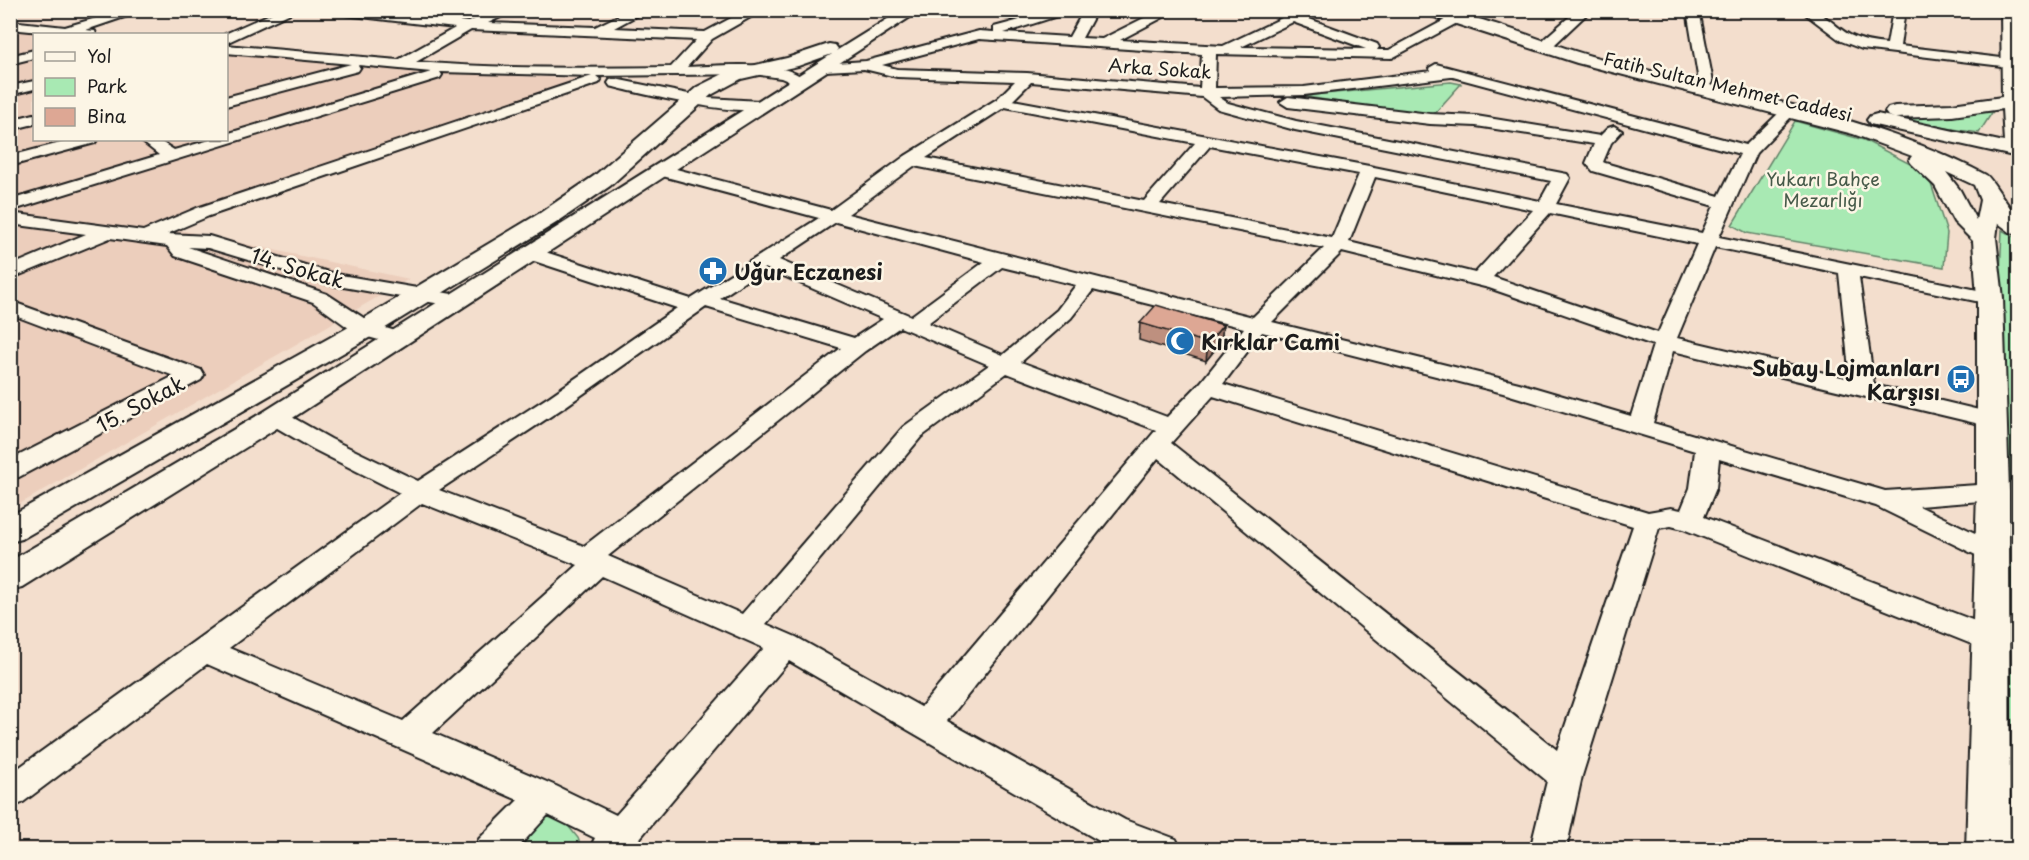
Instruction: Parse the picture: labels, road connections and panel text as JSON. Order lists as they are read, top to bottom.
{
  "streets": {
    "main road": ["Fatih Sultan Mehmet Caddesi"],
    "street": ["Arka Sokak", "14. Sokak", "15. Sokak"]
  },
  "parks": ["Yukarı Bahçe Mezarlığı"],
  "places": {
    "pharmacy": ["Uğur Eczanesi"],
    "mosque": ["Kırklar Cami"],
    "bus stop": ["Subay Lojmanları Karşısı"]
  },
  "legend": ["Yol", "Park", "Bina"]
}
